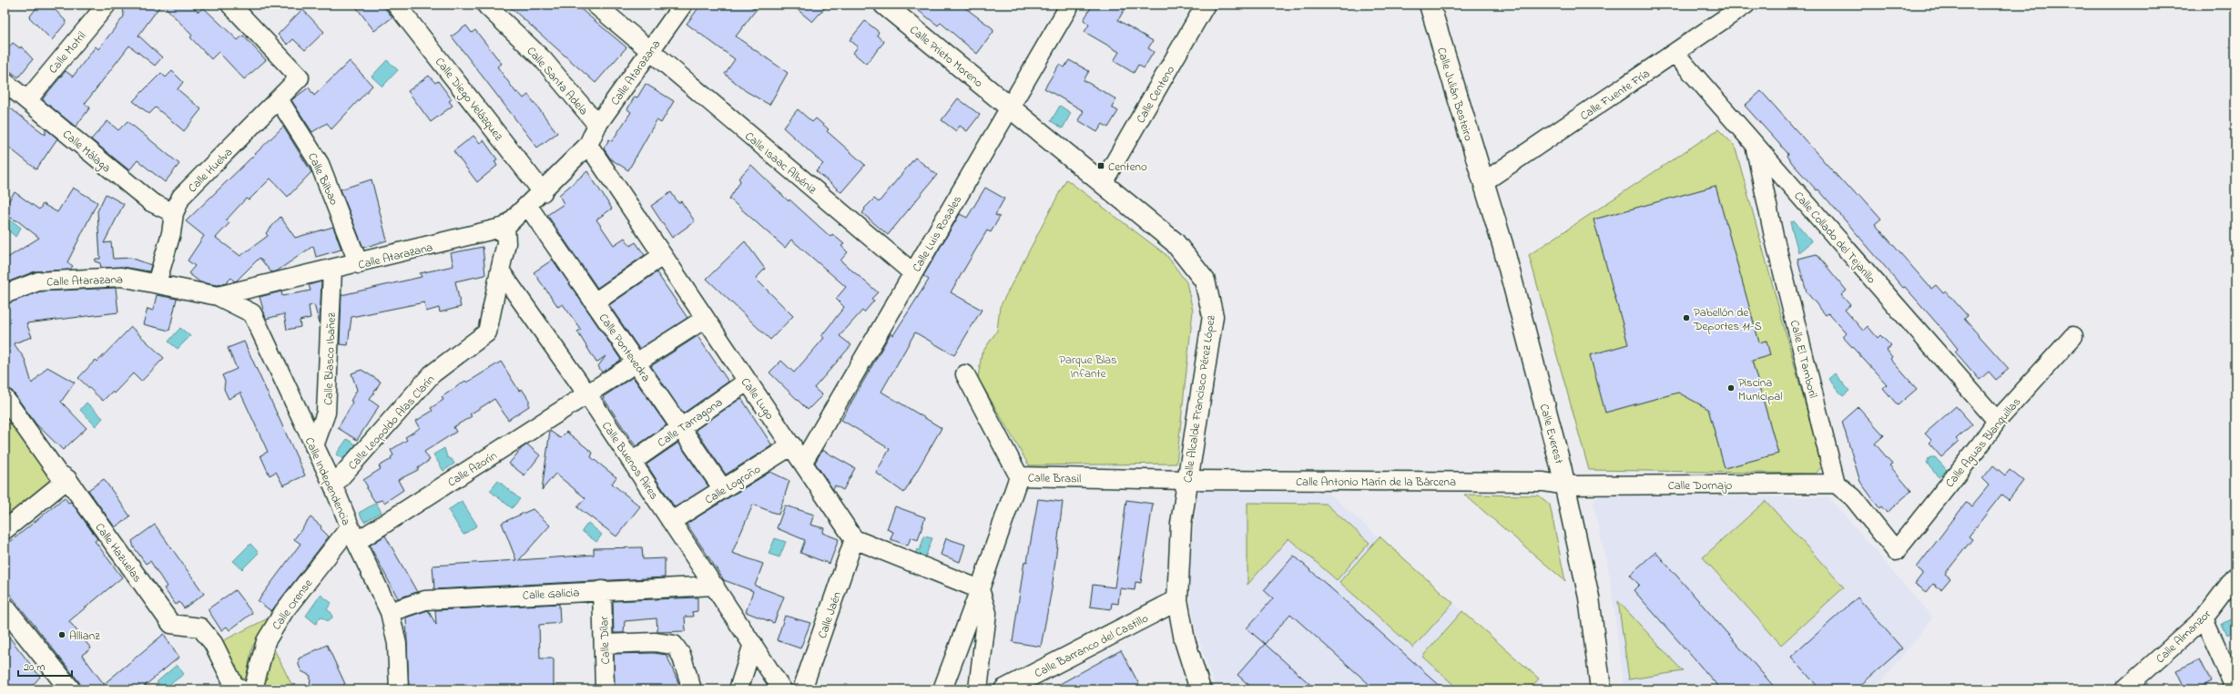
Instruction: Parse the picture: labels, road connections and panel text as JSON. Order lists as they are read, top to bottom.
{
  "streets": {
    "street": [
      "Calle Motril",
      "Calle Prieto Moreno",
      "Calle Atarazana",
      "Calle Santa Adela",
      "Calle Centeno",
      "Calle Julián Besteiro",
      "Calle Fuente Fría",
      "Calle Diego Velázquez",
      "Calle Málaga",
      "Calle Isaac Albéniz",
      "Calle Huelva",
      "Calle Bilbao",
      "Calle Luis Rosales",
      "Calle Collado del Tejarillo",
      "Calle Pontevedra",
      "Calle Blasco Ibañez",
      "Calle El Tamboril",
      "Calle Lugo",
      "Calle Alcalde Francisco Pérez López",
      "Calle Leopoldo Alas Clarín",
      "Calle Tarragona",
      "Calle Everest",
      "Calle Aguas Blanquillas",
      "Calle Buenos Aires",
      "Calle Azorín",
      "Calle Brasil",
      "Calle Independencia",
      "Calle Antonio Marín de la Bárcena",
      "Calle Logroño",
      "Calle Dornajo",
      "Calle Hazuelas",
      "Calle Galicia",
      "Calle Orense",
      "Calle Jaén",
      "Calle Almanzor",
      "Calle Dílar",
      "Calle Barranco del Castillo"
    ]
  },
  "crossings": [
    ["Calle Motril", "Calle Málaga"],
    ["Calle Prieto Moreno", "Calle Luis Rosales"],
    ["Calle Prieto Moreno", "Calle Alcalde Francisco Pérez López"],
    ["Calle Atarazana", "Calle Santa Adela"],
    ["Calle Atarazana", "Calle Diego Velázquez"],
    ["Calle Atarazana", "Calle Isaac Albéniz"],
    ["Calle Atarazana", "Calle Huelva"],
    ["Calle Atarazana", "Calle Bilbao"],
    ["Calle Atarazana", "Calle Pontevedra"],
    ["Calle Atarazana", "Calle Blasco Ibañez"],
    ["Calle Atarazana", "Calle Lugo"],
    ["Calle Atarazana", "Calle Independencia"],
    ["Calle Centeno", "Calle Alcalde Francisco Pérez López"],
    ["Calle Julián Besteiro", "Calle Fuente Fría"],
    ["Calle Julián Besteiro", "Calle Everest"],
    ["Calle Fuente Fría", "Calle Collado del Tejarillo"],
    ["Calle Fuente Fría", "Calle Everest"],
    ["Calle Málaga", "Calle Huelva"],
    ["Calle Isaac Albéniz", "Calle Luis Rosales"],
    ["Calle Huelva", "Calle Bilbao"],
    ["Calle Luis Rosales", "Calle Lugo"],
    ["Calle Luis Rosales", "Calle Alcalde Francisco Pérez López"],
    ["Calle Collado del Tejarillo", "Calle El Tamboril"],
    ["Calle Collado del Tejarillo", "Calle Aguas Blanquillas"],
    ["Calle Pontevedra", "Calle Tarragona"],
    ["Calle Pontevedra", "Calle Azorín"],
    ["Calle Pontevedra", "Calle Logroño"],
    ["Calle Blasco Ibañez", "Calle Independencia"],
    ["Calle El Tamboril", "Calle Aguas Blanquillas"],
    ["Calle El Tamboril", "Calle Dornajo"],
    ["Calle Lugo", "Calle Tarragona"],
    ["Calle Lugo", "Calle Azorín"],
    ["Calle Lugo", "Calle Logroño"],
    ["Calle Lugo", "Calle Jaén"],
    ["Calle Alcalde Francisco Pérez López", "Calle Brasil"],
    ["Calle Alcalde Francisco Pérez López", "Calle Antonio Marín de la Bárcena"],
    ["Calle Alcalde Francisco Pérez López", "Calle Barranco del Castillo"],
    ["Calle Leopoldo Alas Clarín", "Calle Buenos Aires"],
    ["Calle Leopoldo Alas Clarín", "Calle Independencia"],
    ["Calle Tarragona", "Calle Buenos Aires"],
    ["Calle Everest", "Calle Antonio Marín de la Bárcena"],
    ["Calle Everest", "Calle Dornajo"],
    ["Calle Aguas Blanquillas", "Calle Dornajo"],
    ["Calle Buenos Aires", "Calle Azorín"],
    ["Calle Buenos Aires", "Calle Logroño"],
    ["Calle Buenos Aires", "Calle Galicia"],
    ["Calle Azorín", "Calle Independencia"],
    ["Calle Azorín", "Calle Orense"],
    ["Calle Brasil", "Calle Antonio Marín de la Bárcena"],
    ["Calle Independencia", "Calle Galicia"],
    ["Calle Independencia", "Calle Orense"],
    ["Calle Antonio Marín de la Bárcena", "Calle Dornajo"],
    ["Calle Galicia", "Calle Dílar"]
  ],
  "parks": ["Parque Blas Infante"],
  "places": {
    "transit": ["Centeno"],
    "other": ["Pabellón de Deportes 11-S", "Piscina Municipal", "Allianz"]
  },
  "scale_bar": "20 m"
}
